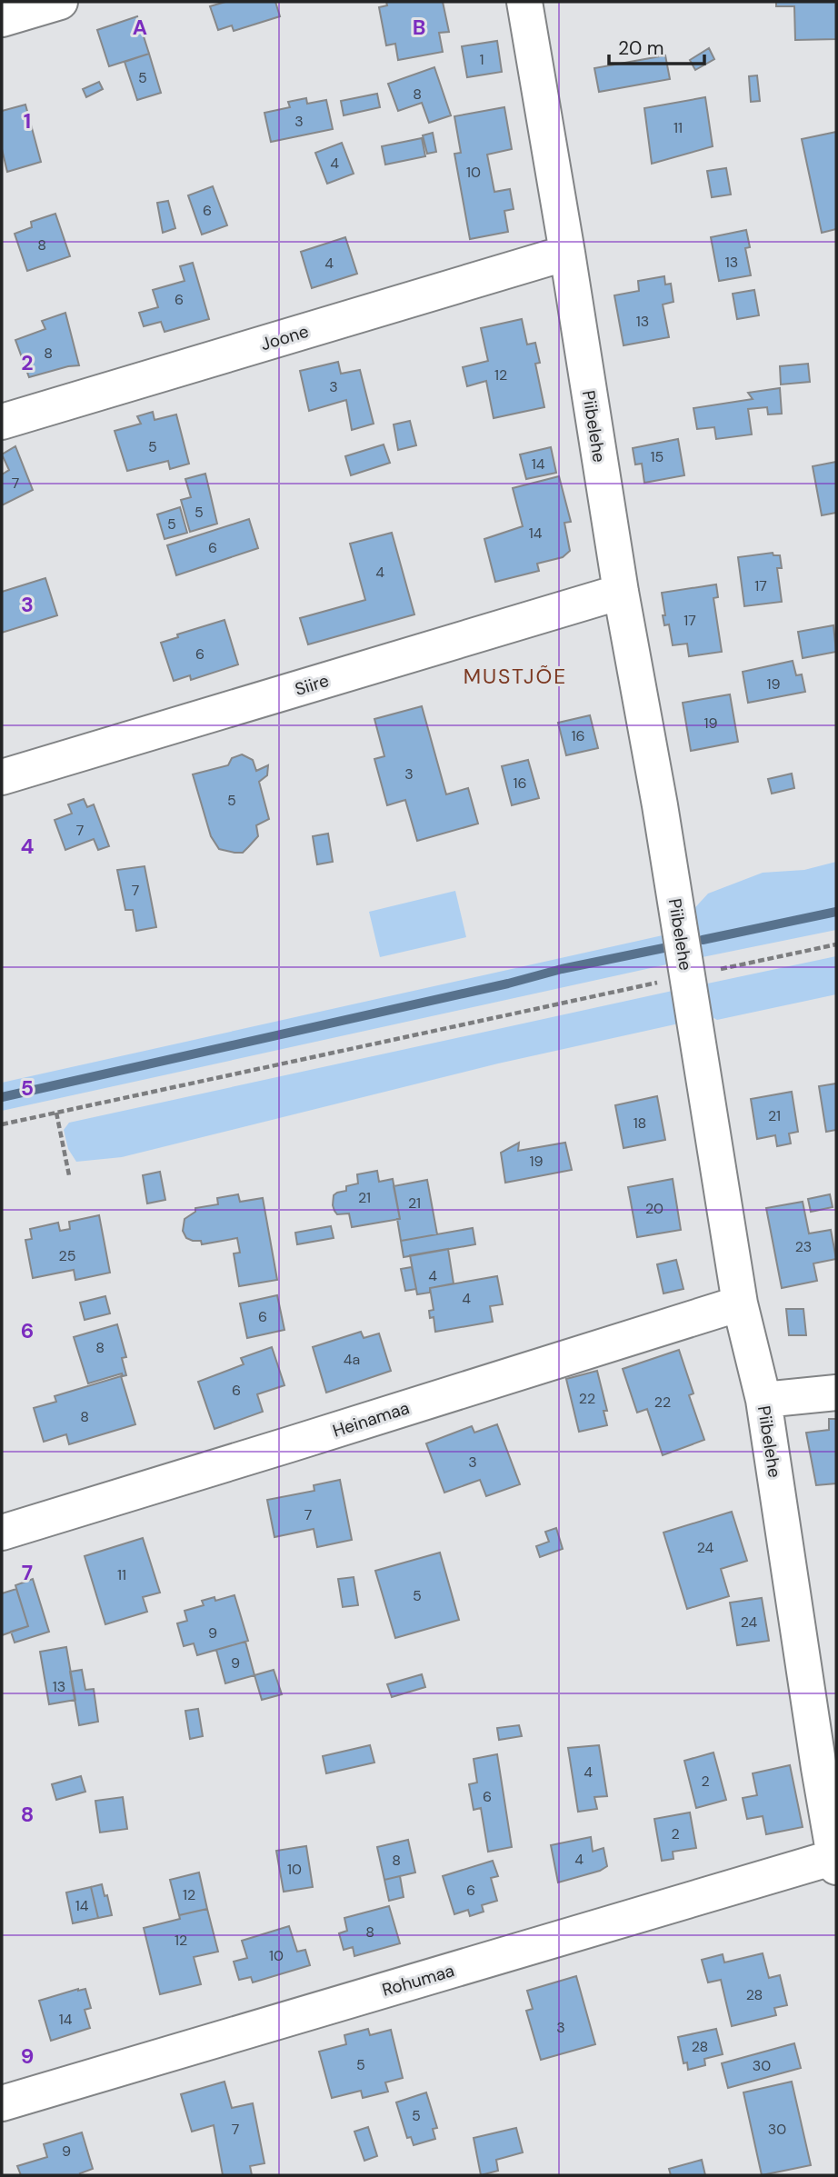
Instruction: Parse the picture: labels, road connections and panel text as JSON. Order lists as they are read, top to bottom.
{
  "streets": {
    "street": [
      "Joone",
      "Piibelehe",
      "Siire",
      "Heinamaa",
      "Rohumaa"
    ]
  },
  "crossings": [
    ["Joone", "Piibelehe"],
    ["Piibelehe", "Siire"],
    ["Piibelehe", "Heinamaa"],
    ["Piibelehe", "Rohumaa"]
  ],
  "districts": ["MUSTJÕE"],
  "house_numbers": [
    "1",
    "5",
    "8",
    "3",
    "11",
    "4",
    "10",
    "6",
    "8",
    "13",
    "4",
    "6",
    "13",
    "8",
    "12",
    "3",
    "5",
    "15",
    "14",
    "7",
    "5",
    "5",
    "14",
    "6",
    "4",
    "17",
    "17",
    "6",
    "19",
    "19",
    "16",
    "3",
    "16",
    "5",
    "7",
    "7",
    "21",
    "18",
    "19",
    "21",
    "21",
    "20",
    "23",
    "25",
    "4",
    "4",
    "6",
    "8",
    "4a",
    "6",
    "22",
    "22",
    "8",
    "3",
    "7",
    "24",
    "11",
    "5",
    "24",
    "9",
    "9",
    "13",
    "4",
    "2",
    "6",
    "2",
    "4",
    "8",
    "10",
    "6",
    "12",
    "14",
    "8",
    "12",
    "10",
    "28",
    "14",
    "3",
    "28",
    "5",
    "30",
    "5",
    "7",
    "30",
    "9"
  ],
  "scale_bar": "20 m",
  "grid": {
    "columns": ["A", "B"],
    "rows": [
      "1",
      "2",
      "3",
      "4",
      "5",
      "6",
      "7",
      "8",
      "9"
    ]
  }
}
